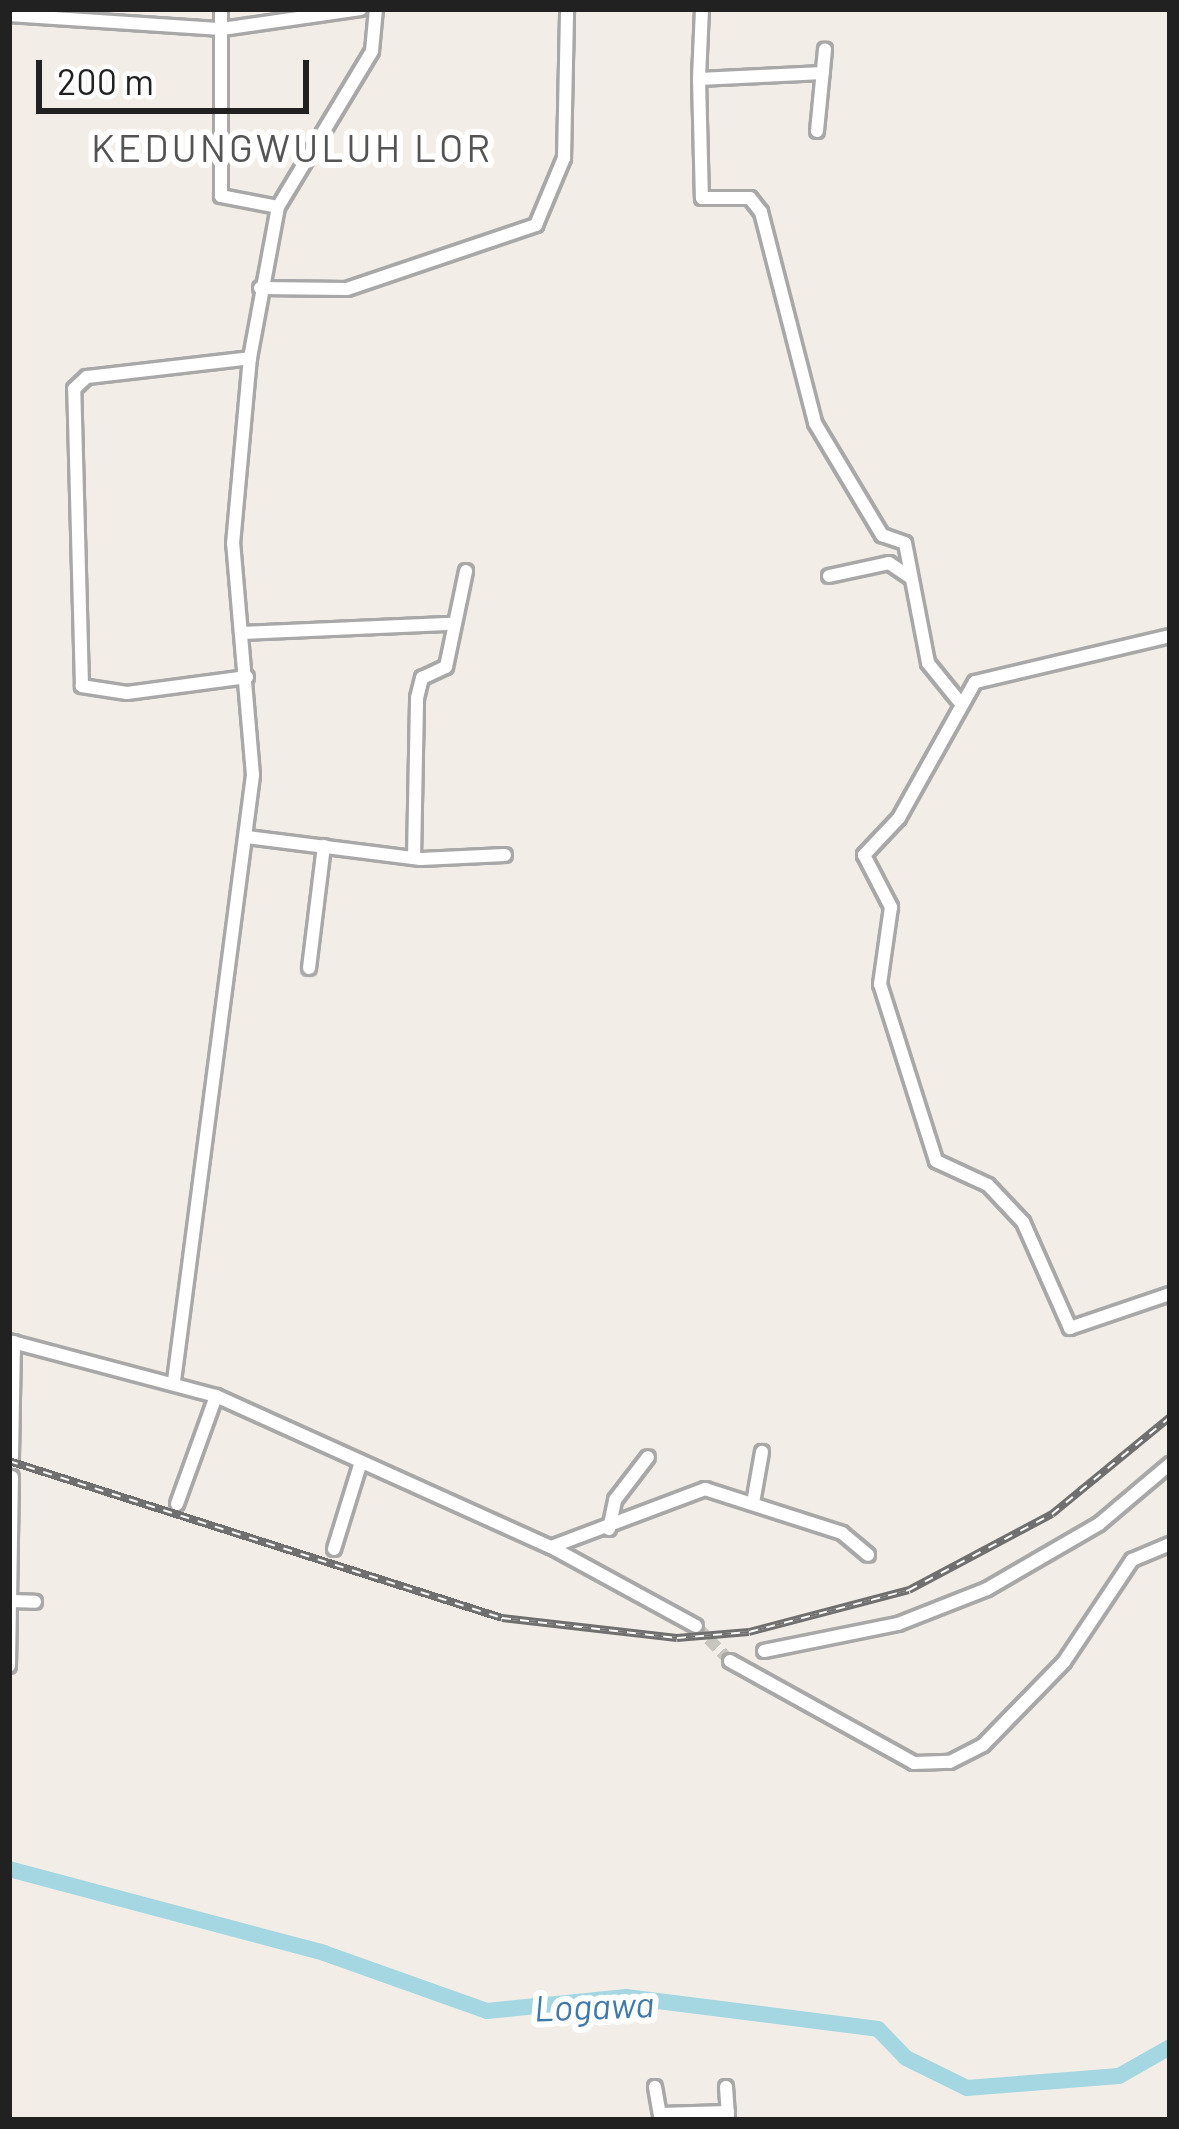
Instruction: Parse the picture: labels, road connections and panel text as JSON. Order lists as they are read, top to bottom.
{
  "districts": ["KEDUNGWULUH LOR"],
  "water": ["Logawa"],
  "scale_bar": "200 m"
}
